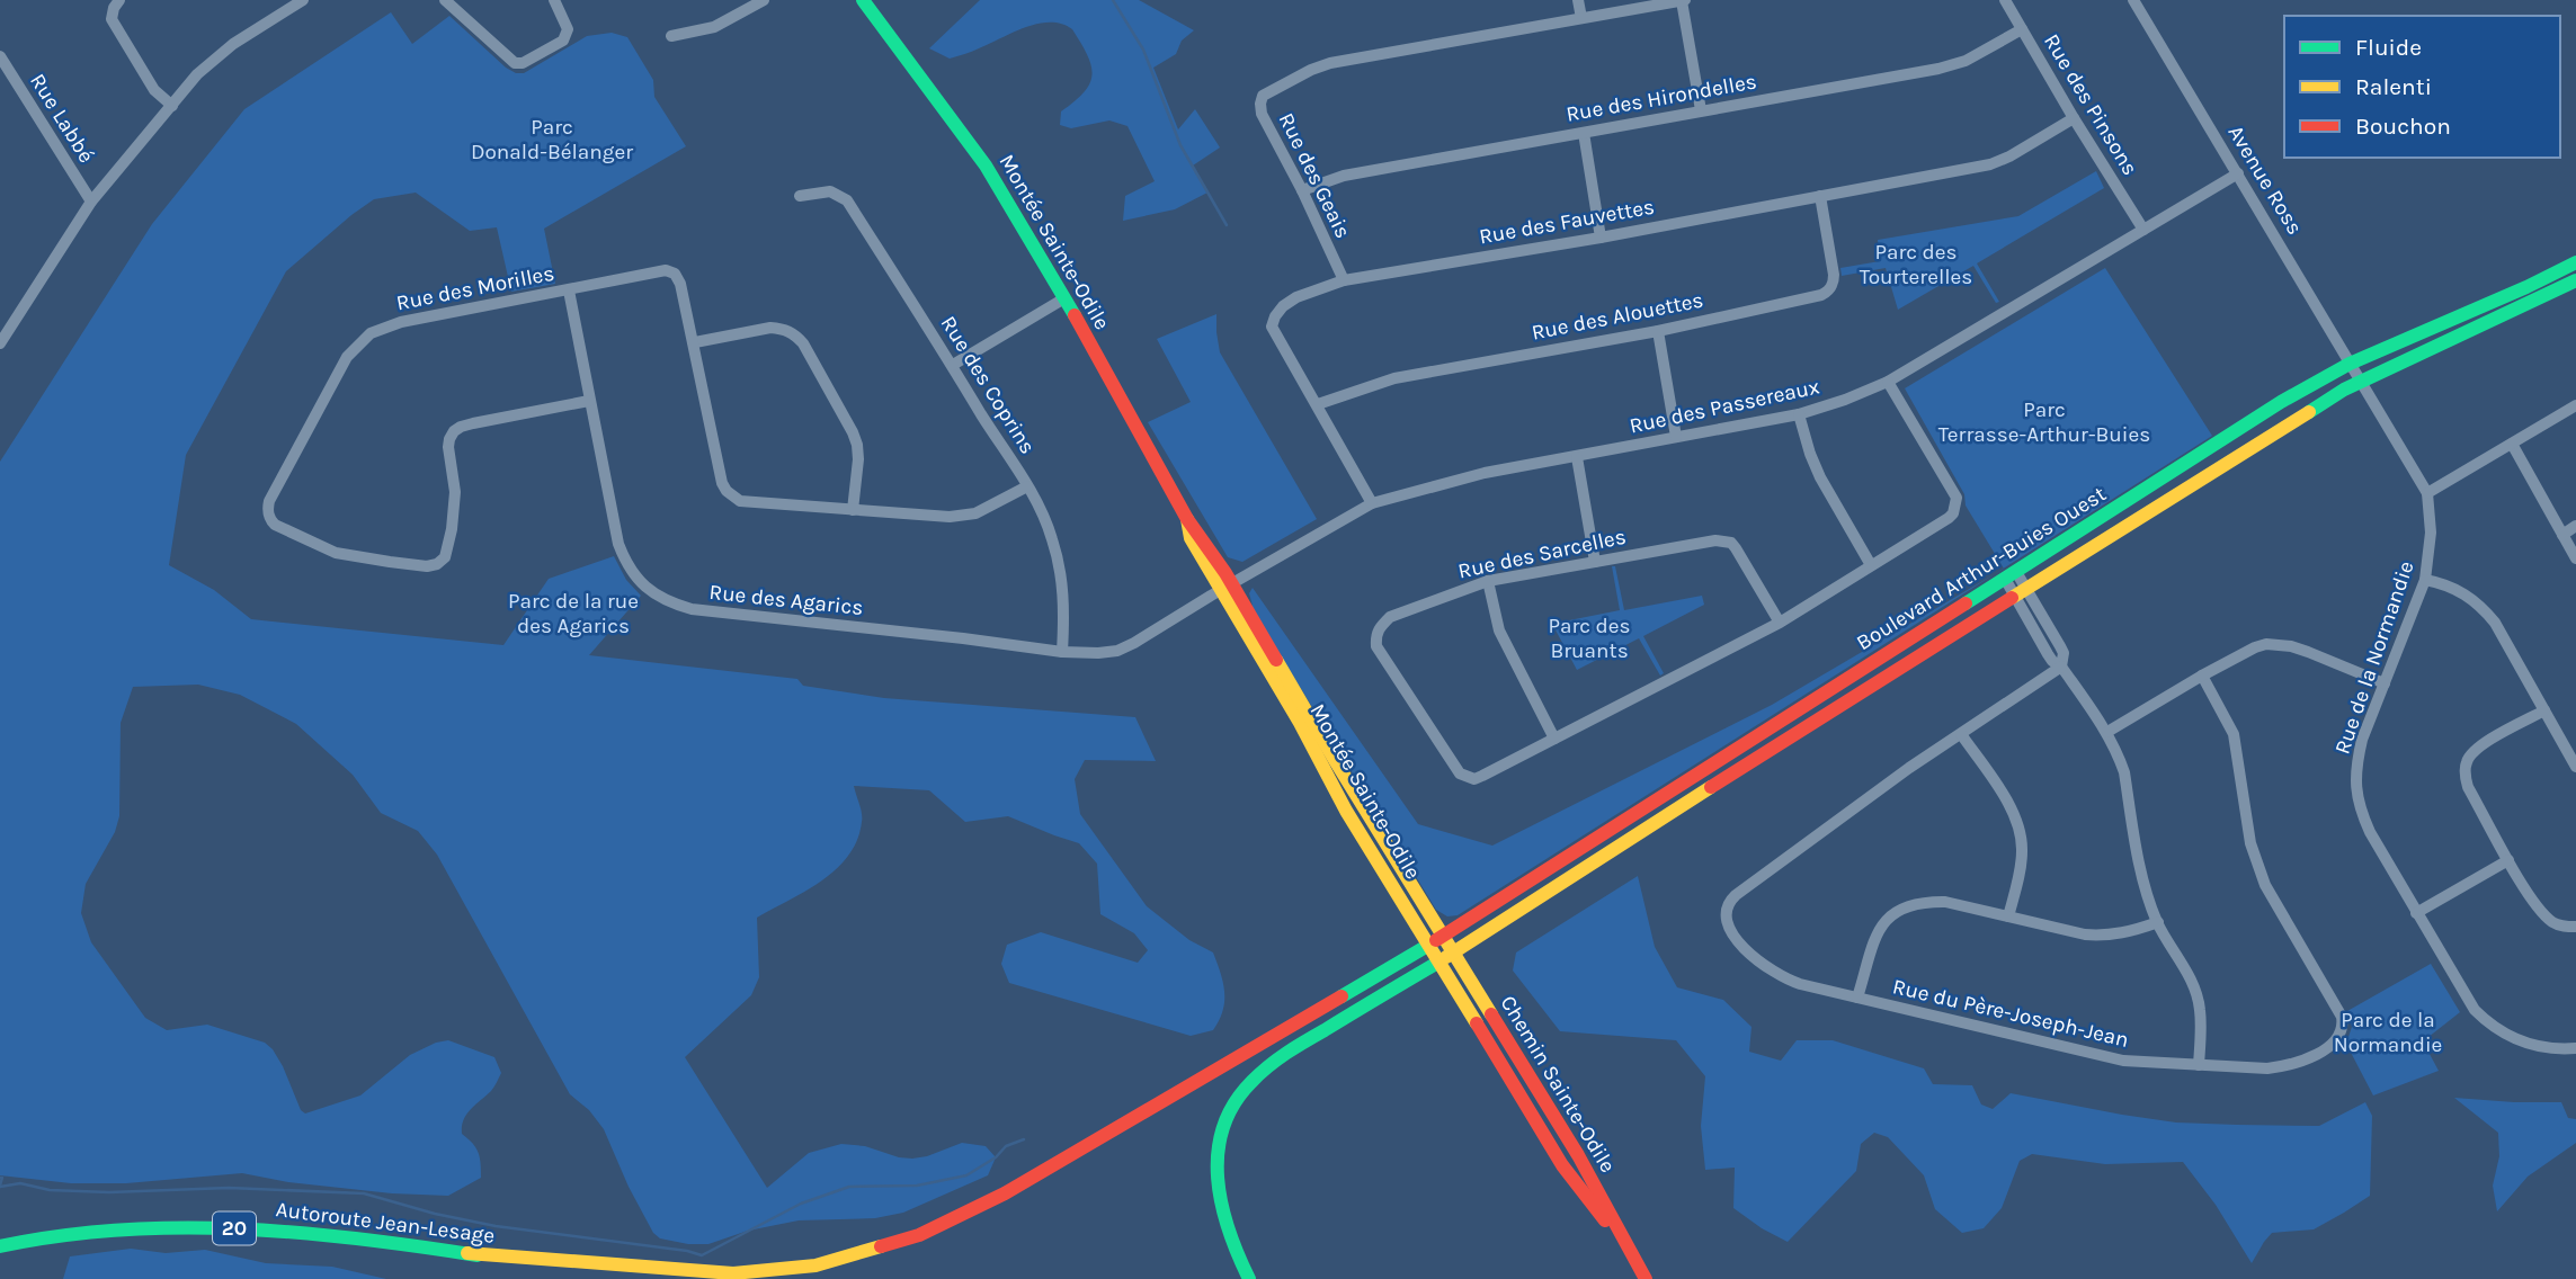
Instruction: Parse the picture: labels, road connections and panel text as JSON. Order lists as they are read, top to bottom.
{
  "streets": {
    "main road": [
      "Montée Sainte-Odile",
      "Boulevard Arthur-Buies Ouest",
      "Chemin Sainte-Odile",
      "Autoroute Jean-Lesage",
      "20"
    ],
    "street": [
      "Rue des Hirondelles",
      "Rue des Pinsons",
      "Rue Labbé",
      "Rue des Geais",
      "Avenue Ross",
      "Rue des Fauvettes",
      "Rue des Morilles",
      "Rue des Alouettes",
      "Rue des Coprins",
      "Rue des Passereaux",
      "Rue des Sarcelles",
      "Rue des Agarics",
      "Rue de la Normandie",
      "Rue du Père-Joseph-Jean"
    ]
  },
  "crossings": [
    ["Rue des Hirondelles", "Rue des Pinsons"],
    ["Rue des Hirondelles", "Rue des Geais"],
    ["Rue des Pinsons", "Rue des Fauvettes"],
    ["Rue des Pinsons", "Rue des Passereaux"],
    ["Rue des Geais", "Rue des Fauvettes"],
    ["Avenue Ross", "Rue des Passereaux"],
    ["Avenue Ross", "Boulevard Arthur-Buies Ouest"],
    ["Avenue Ross", "Rue de la Normandie"],
    ["Rue des Fauvettes", "Rue des Alouettes"],
    ["Rue des Fauvettes", "Rue des Passereaux"],
    ["Montée Sainte-Odile", "Rue des Passereaux"],
    ["Montée Sainte-Odile", "Boulevard Arthur-Buies Ouest"],
    ["Montée Sainte-Odile", "Rue des Agarics"],
    ["Montée Sainte-Odile", "Chemin Sainte-Odile"],
    ["Rue des Morilles", "Rue des Coprins"],
    ["Rue des Morilles", "Rue des Agarics"],
    ["Rue des Coprins", "Rue des Agarics"],
    ["Rue des Passereaux", "Rue des Sarcelles"],
    ["Rue des Passereaux", "Rue des Agarics"],
    ["Boulevard Arthur-Buies Ouest", "Rue de la Normandie"],
    ["Boulevard Arthur-Buies Ouest", "Chemin Sainte-Odile"],
    ["Boulevard Arthur-Buies Ouest", "Autoroute Jean-Lesage"]
  ],
  "parks": [
    "Parc Donald-Bélanger",
    "Parc des Tourterelles",
    "Parc Terrasse-Arthur-Buies",
    "Parc de la rue des Agarics",
    "Parc des Bruants",
    "Parc de la Normandie"
  ],
  "legend": ["Fluide", "Ralenti", "Bouchon"]
}
